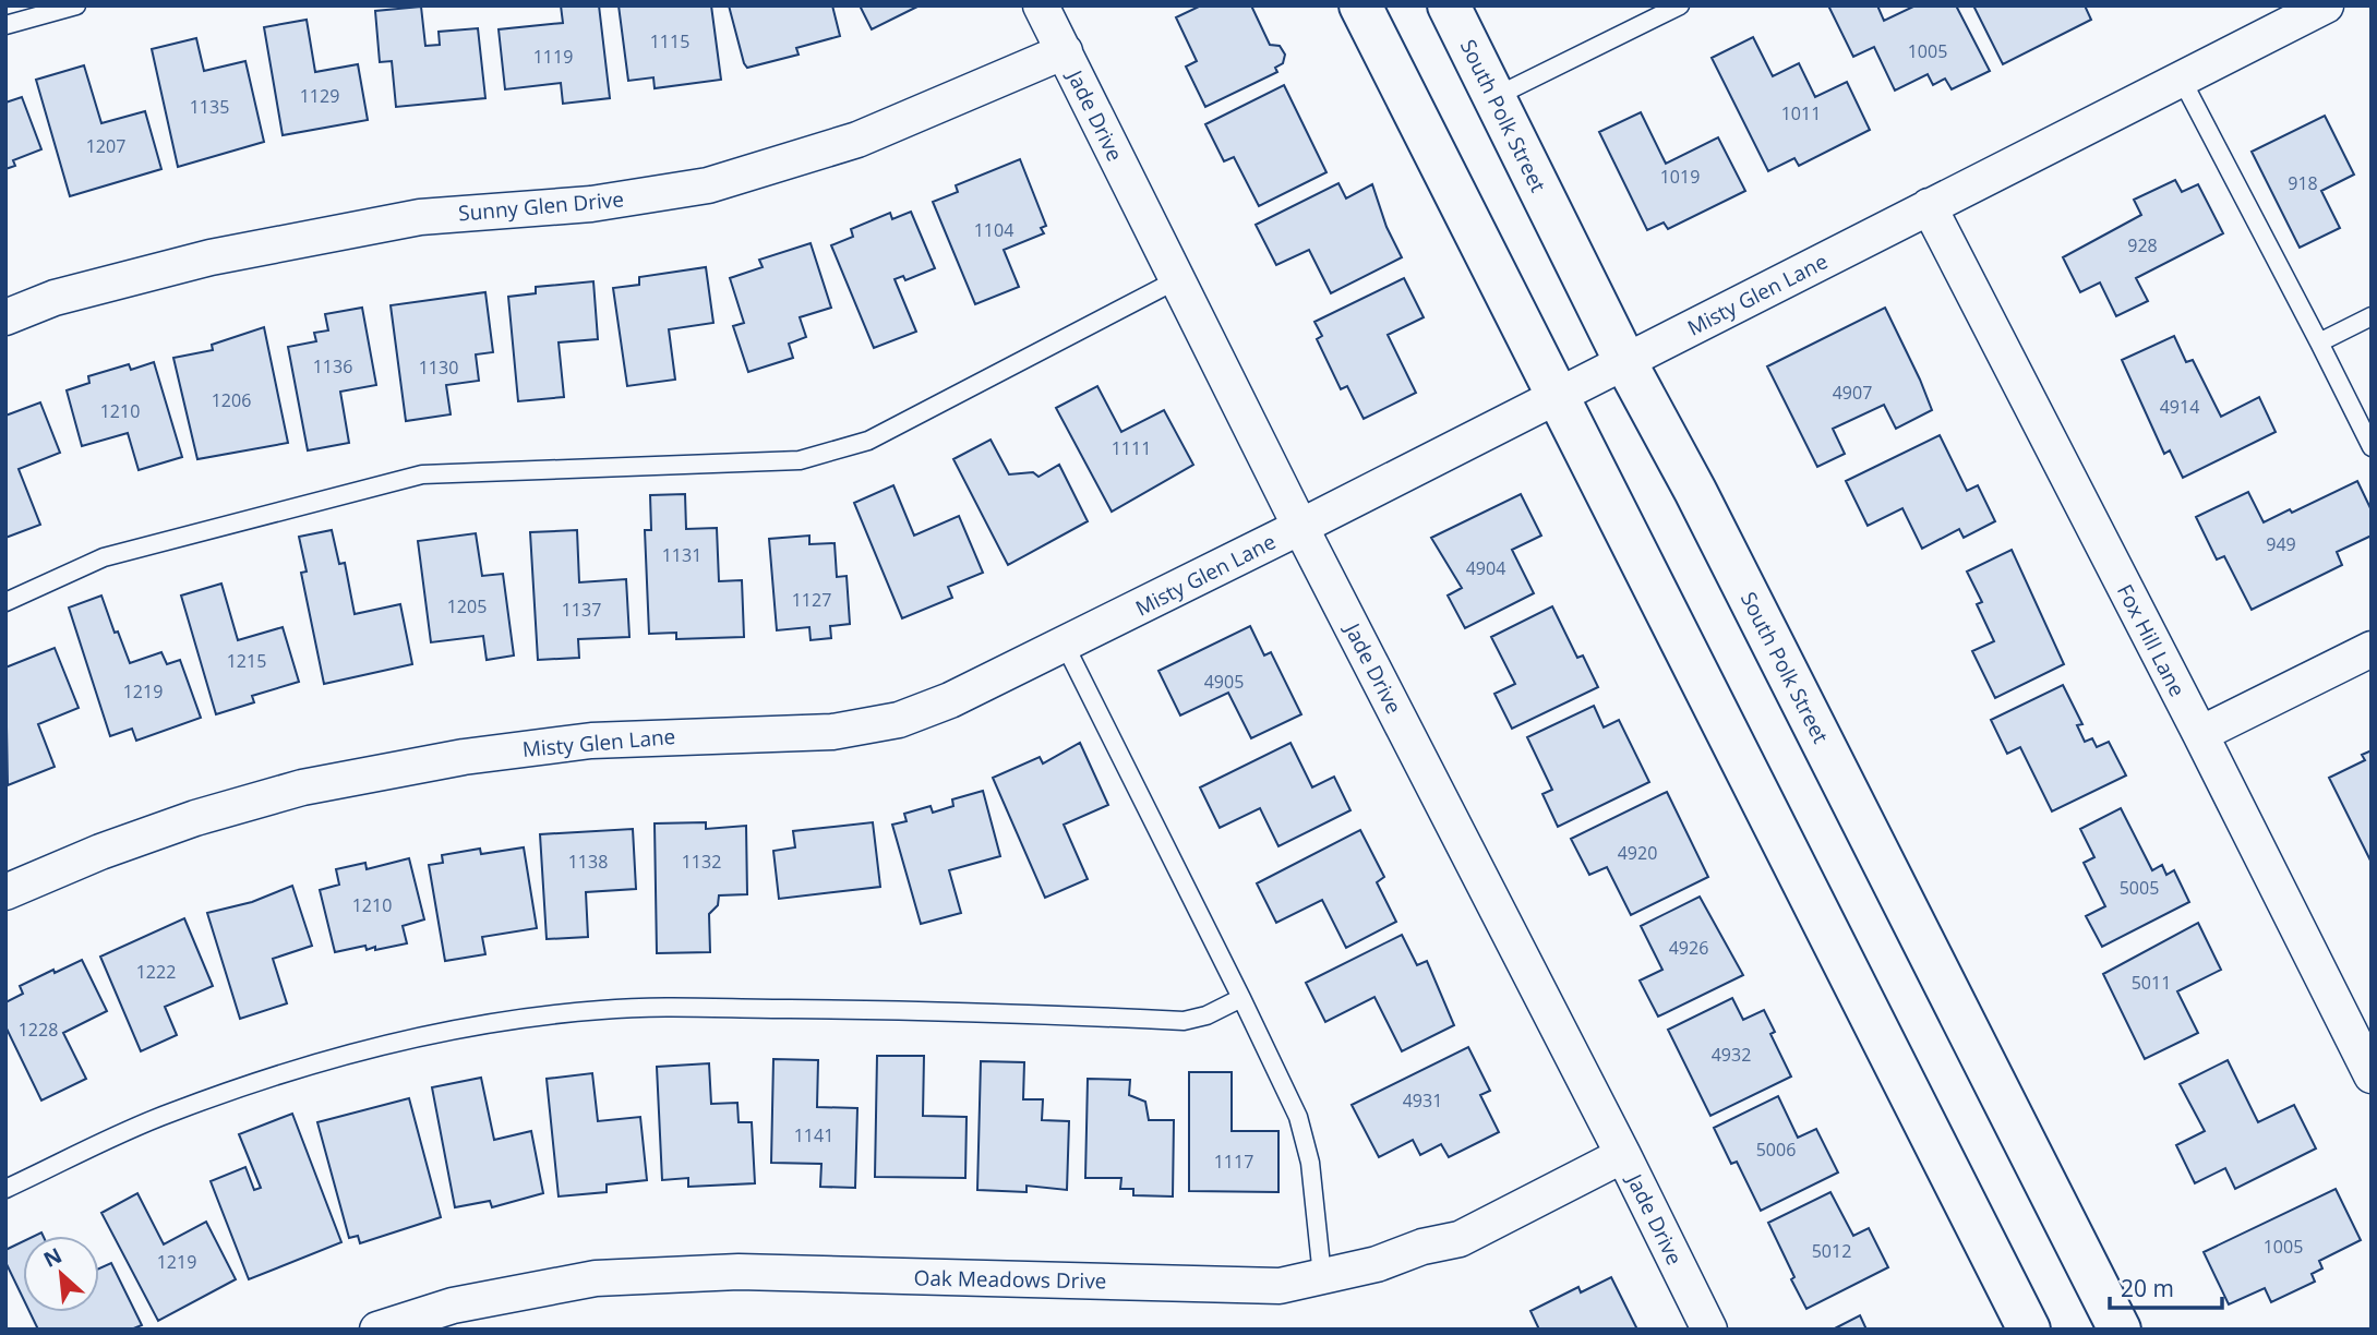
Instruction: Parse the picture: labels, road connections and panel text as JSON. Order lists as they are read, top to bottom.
{
  "streets": {
    "main road": ["South Polk Street"],
    "street": [
      "Jade Drive",
      "Sunny Glen Drive",
      "Misty Glen Lane",
      "Fox Hill Lane",
      "Oak Meadows Drive"
    ]
  },
  "crossings": [
    ["Jade Drive", "Sunny Glen Drive"],
    ["Jade Drive", "Misty Glen Lane"],
    ["Jade Drive", "Oak Meadows Drive"],
    ["South Polk Street", "Misty Glen Lane"],
    ["Misty Glen Lane", "Fox Hill Lane"]
  ],
  "house_numbers": [
    "1115",
    "1005",
    "1119",
    "1129",
    "1135",
    "1011",
    "1207",
    "1019",
    "918",
    "1104",
    "928",
    "1136",
    "1130",
    "4907",
    "1206",
    "4914",
    "1210",
    "1111",
    "949",
    "1131",
    "4904",
    "1127",
    "1205",
    "1137",
    "1215",
    "4905",
    "1219",
    "4920",
    "1138",
    "1132",
    "5005",
    "1210",
    "4926",
    "1222",
    "5011",
    "1228",
    "4932",
    "4931",
    "1141",
    "5006",
    "1117",
    "1005",
    "5012",
    "1219"
  ],
  "scale_bar": "20 m",
  "north": "top left"
}
